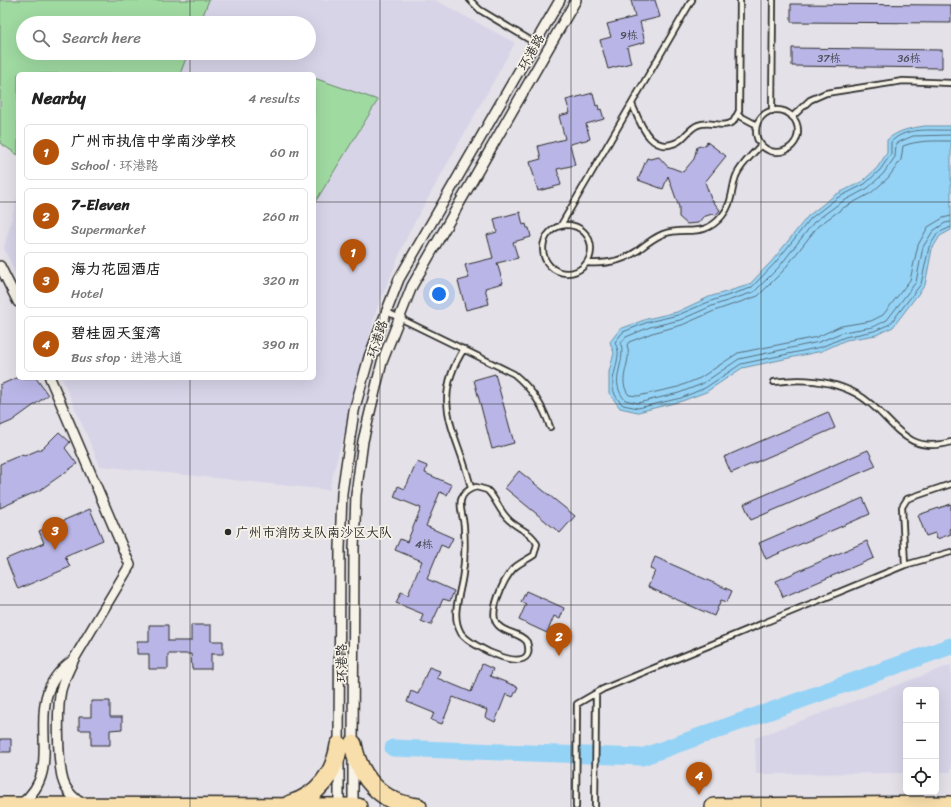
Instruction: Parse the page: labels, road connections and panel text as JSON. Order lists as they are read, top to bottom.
{
  "streets": {
    "street": ["环港路"]
  },
  "places": ["广州市消防支队南沙区大队"],
  "house_numbers": [
    "9栋",
    "37栋",
    "36栋",
    "4栋"
  ],
  "page": {
    "search": "Search here",
    "heading": ["Nearby", "4 results"],
    "list": [
      {
        "mark": "1",
        "name": "广州市执信中学南沙学校",
        "note": "School · 环港路",
        "value": "60 m"
      },
      {
        "mark": "2",
        "name": "7-Eleven",
        "note": "Supermarket",
        "value": "260 m"
      },
      {
        "mark": "3",
        "name": "海力花园酒店",
        "note": "Hotel",
        "value": "320 m"
      },
      {
        "mark": "4",
        "name": "碧桂园天玺湾",
        "note": "Bus stop · 进港大道",
        "value": "390 m"
      }
    ],
    "pins": [
      "1",
      "3",
      "2",
      "4"
    ],
    "map_buttons": ["+", "−"]
  }
}
